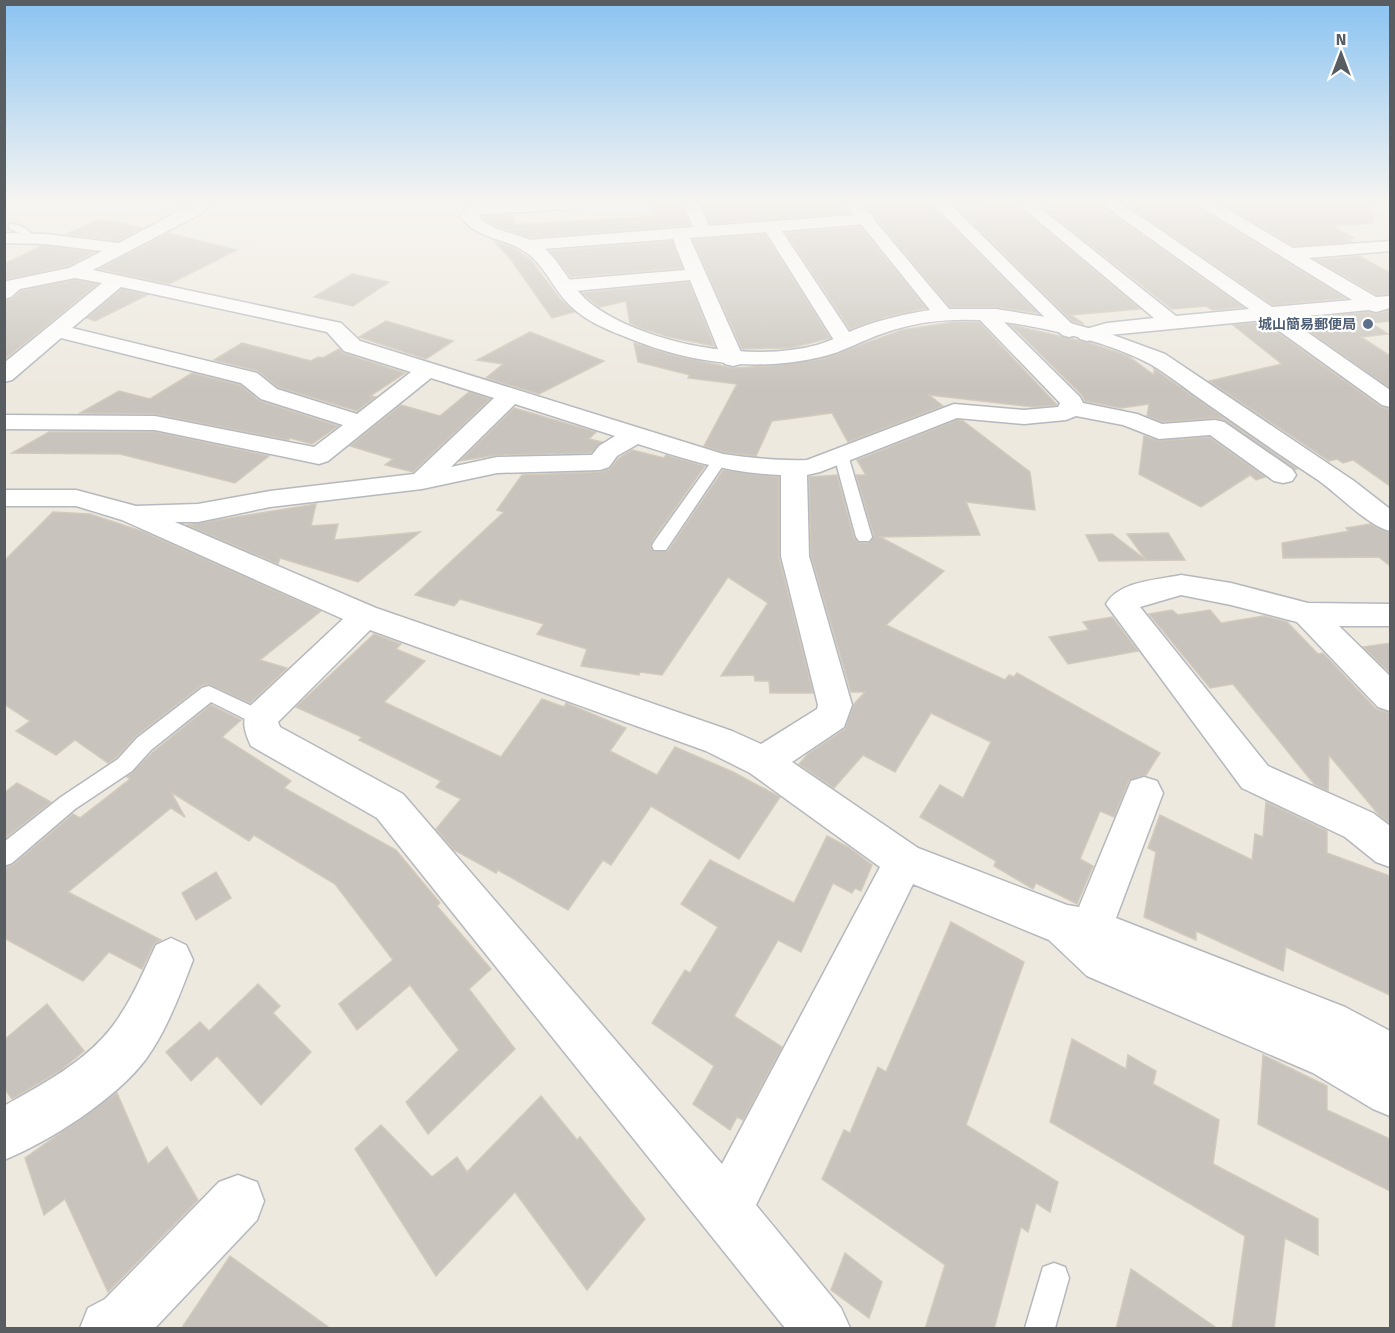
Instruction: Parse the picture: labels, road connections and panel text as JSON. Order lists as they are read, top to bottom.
{
  "places": ["城山簡易郵便局"],
  "north": "top"
}
